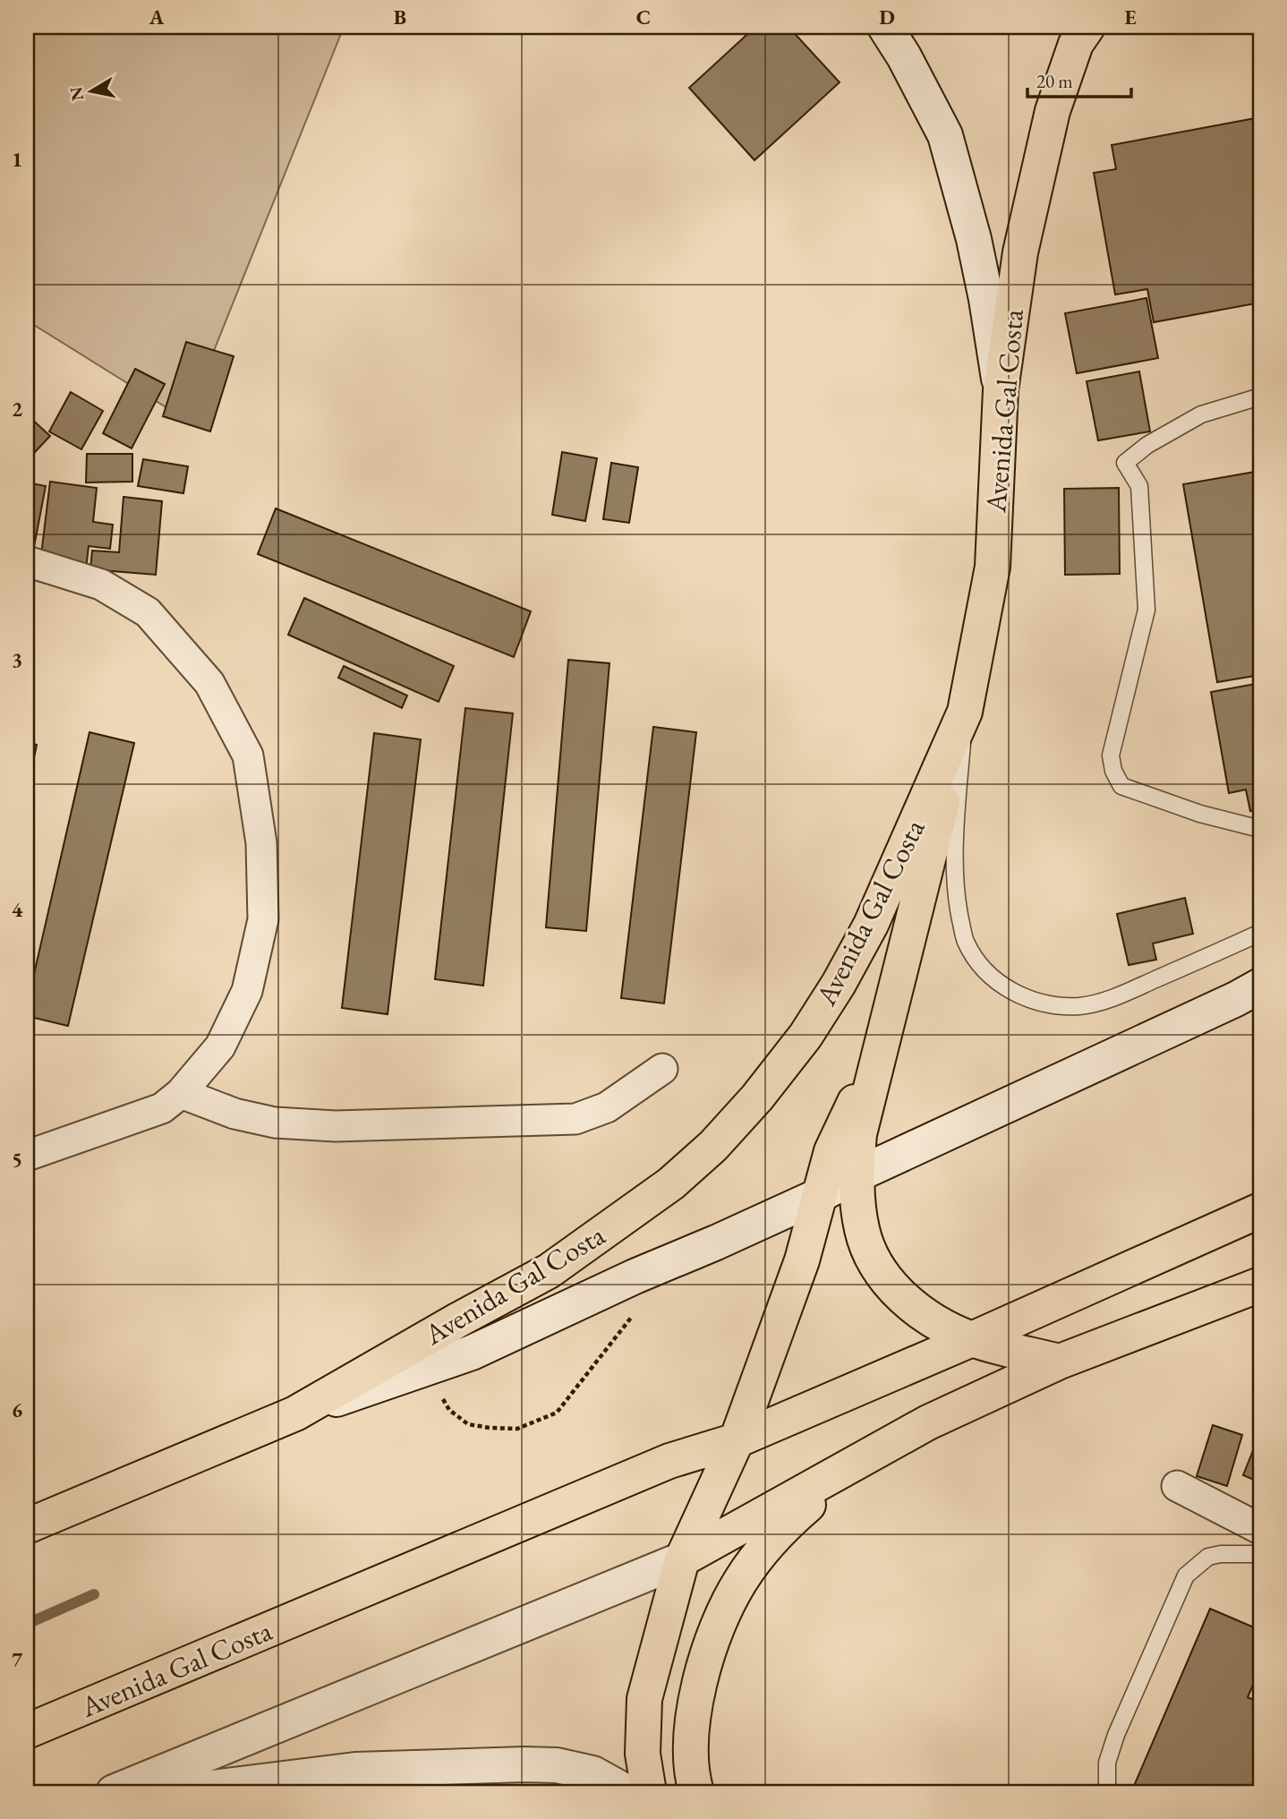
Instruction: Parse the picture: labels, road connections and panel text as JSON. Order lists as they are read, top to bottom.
{
  "streets": {
    "main road": ["Avenida Gal Costa"]
  },
  "scale_bar": "20 m",
  "north": "left",
  "grid": {
    "columns": [
      "A",
      "B",
      "C",
      "D",
      "E"
    ],
    "rows": [
      "1",
      "2",
      "3",
      "4",
      "5",
      "6",
      "7"
    ]
  }
}
